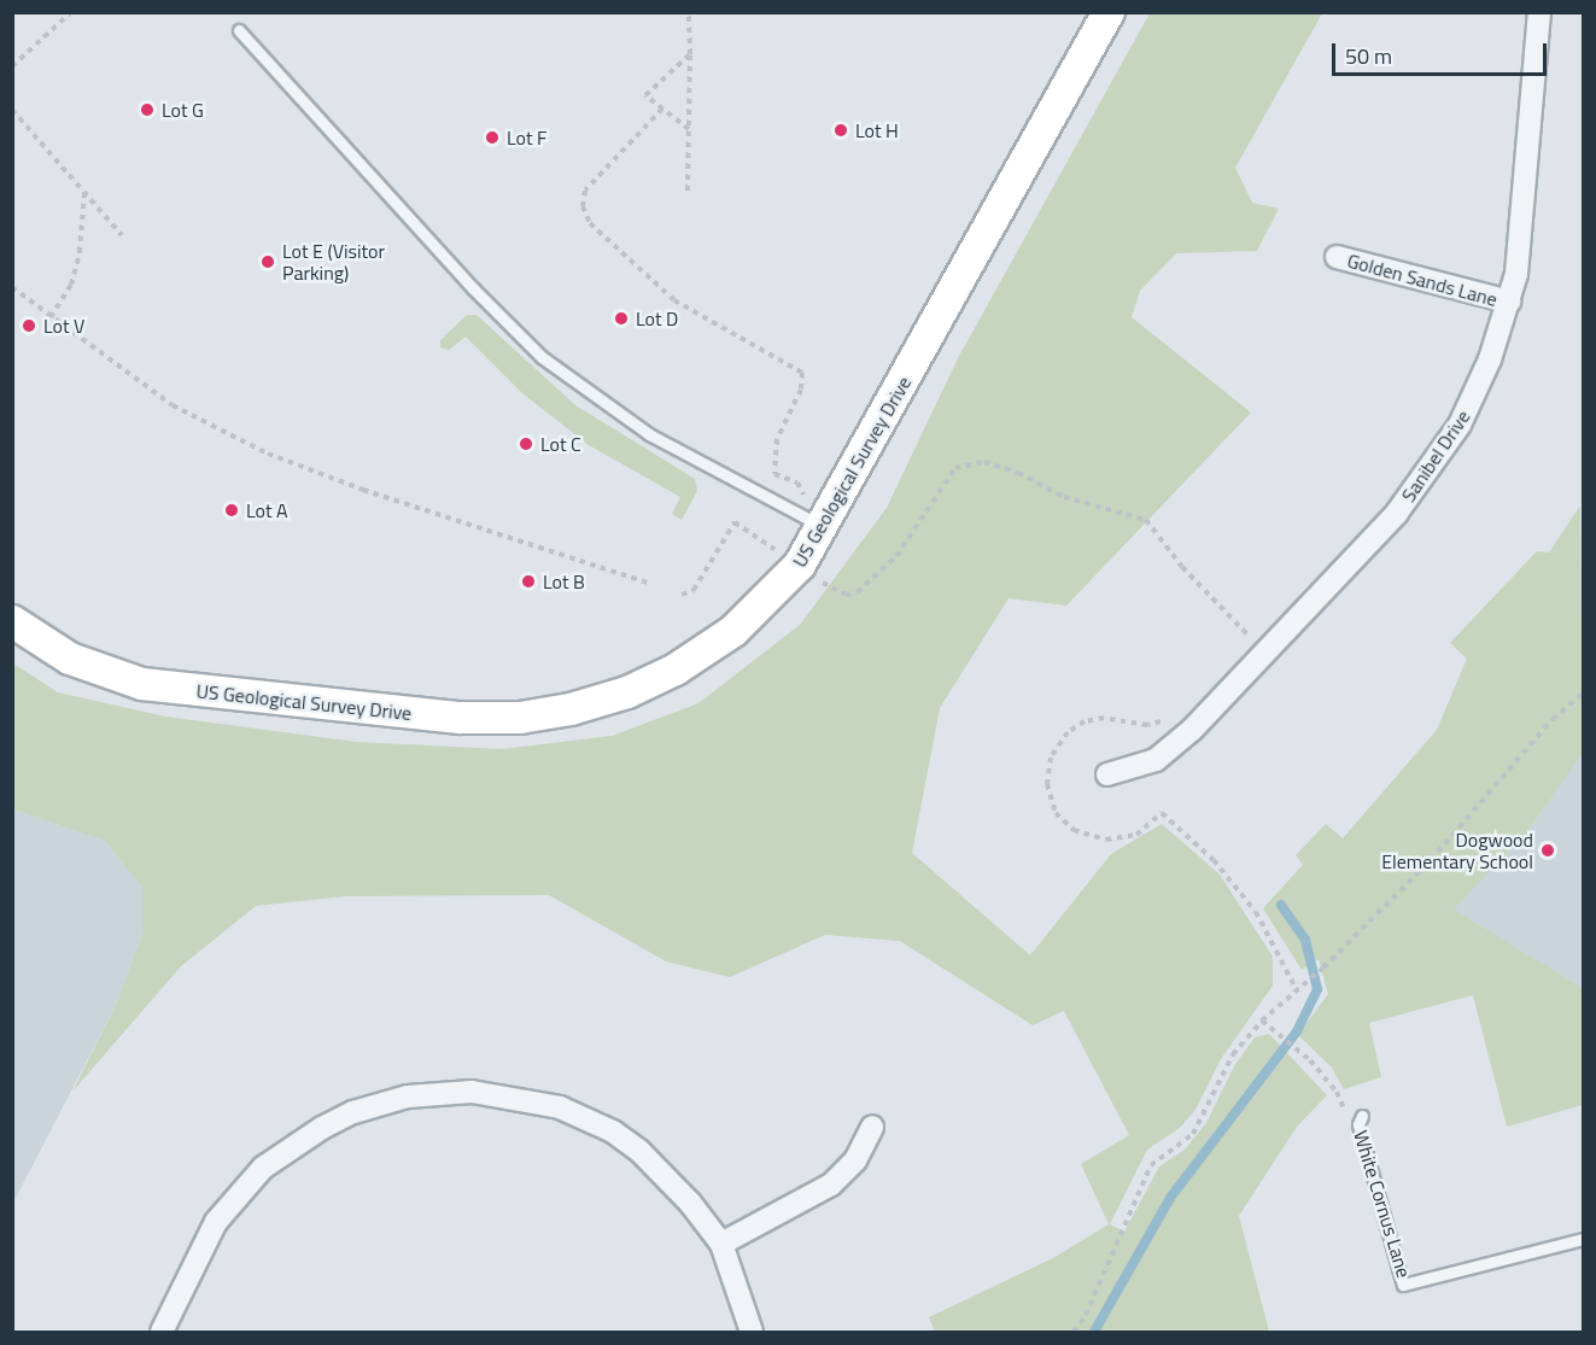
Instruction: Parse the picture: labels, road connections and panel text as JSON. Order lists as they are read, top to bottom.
{
  "streets": {
    "street": ["Golden Sands Lane", "Sanibel Drive", "US Geological Survey Drive"],
    "lane": ["White Cornus Lane"]
  },
  "crossings": [
    ["Golden Sands Lane", "Sanibel Drive"]
  ],
  "places": [
    "Lot G",
    "Lot H",
    "Lot F",
    "Lot E (Visitor Parking)",
    "Lot D",
    "Lot V",
    "Lot C",
    "Lot A",
    "Lot B",
    "Dogwood Elementary School"
  ],
  "scale_bar": "50 m"
}
